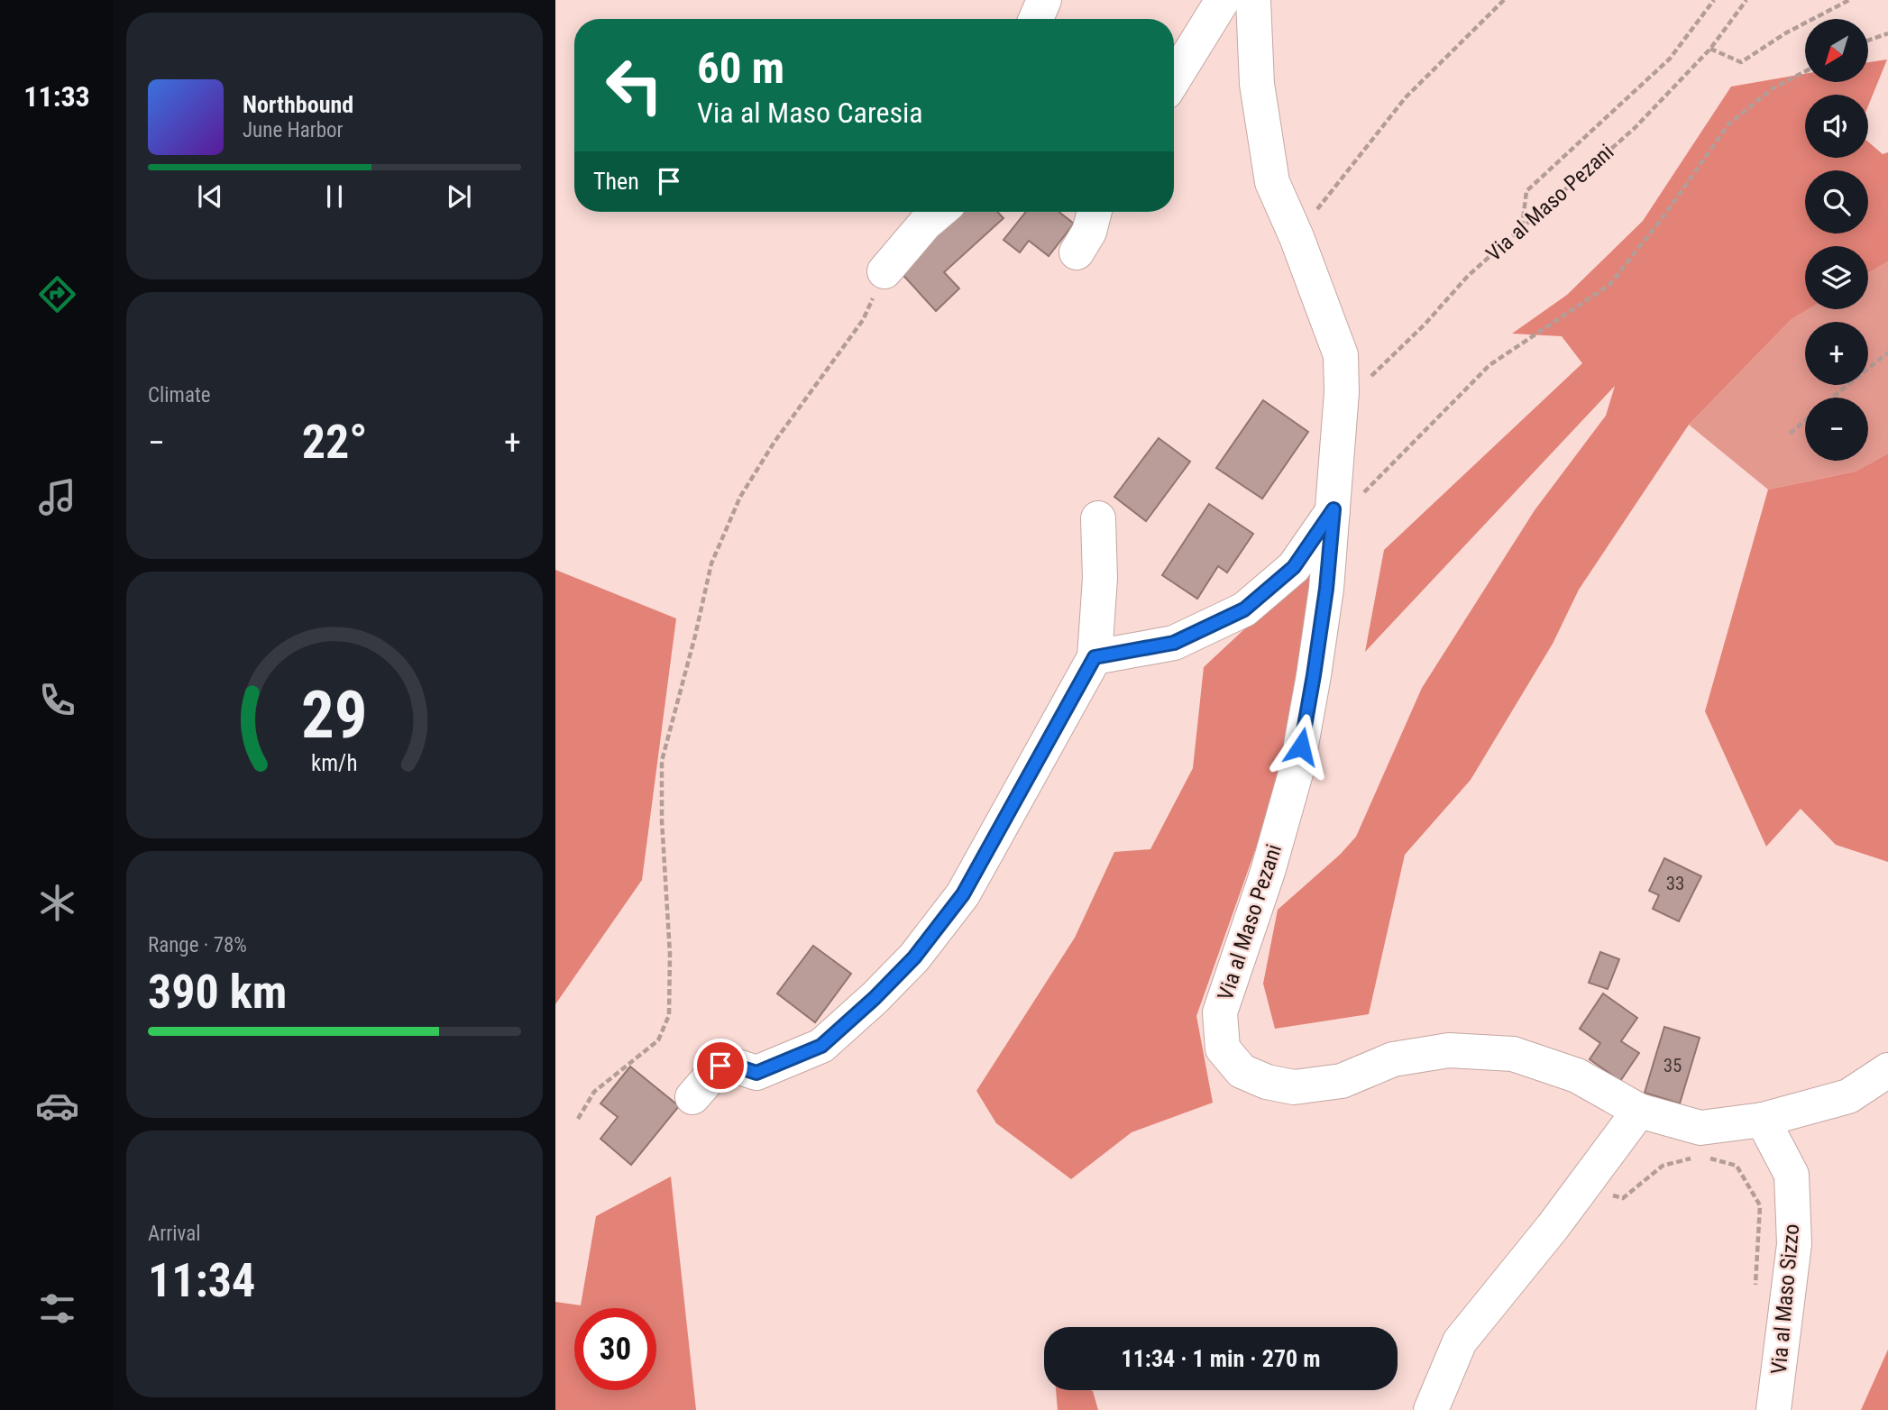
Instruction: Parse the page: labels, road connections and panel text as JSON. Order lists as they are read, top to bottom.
{
  "streets": {
    "street": ["Via al Maso Pezani", "Via al Maso Sizzo"]
  },
  "crossings": [
    ["Via al Maso Pezani", "Via al Maso Sizzo"]
  ],
  "house_numbers": ["33", "35"],
  "north": "bottom left",
  "page": {
    "tabs": "11:33",
    "map_buttons": ["+", "−"],
    "turn": ["60 m", "Via al Maso Caresia"],
    "song": ["Northbound", "June Harbor"],
    "then": "Then",
    "tile": [
      "Climate",
      ["Range · 78%", "390 km"],
      ["Arrival", "11:34"]
    ],
    "heat": ["−", "22°", "+"],
    "limit": "30",
    "trip": "11:34 · 1 min · 270 m",
    "gauge": ["29", "km/h"]
  }
}
